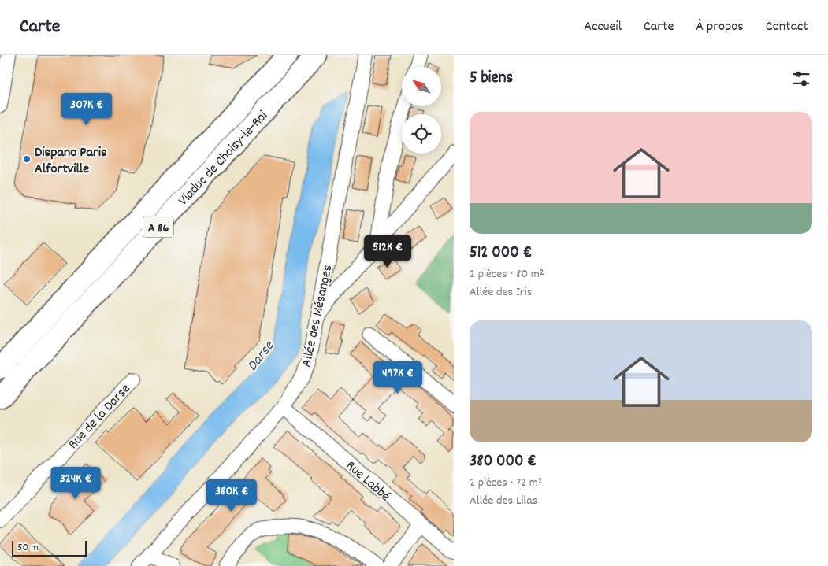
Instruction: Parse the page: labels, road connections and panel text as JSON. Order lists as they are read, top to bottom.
{
  "streets": {
    "highway": ["Viaduc de Choisy-le-Roi", "A 86"],
    "street": ["Allée des Mésanges", "Rue de la Darse", "Rue Labbé"]
  },
  "crossings": [
    ["Allée des Mésanges", "Rue Labbé"]
  ],
  "water": ["Darse"],
  "places": ["Dispano Paris Alfortville"],
  "scale_bar": "50 m",
  "north": "top left",
  "page": {
    "header": "Carte",
    "nav": [
      "Accueil",
      "Carte",
      "À propos",
      "Contact"
    ],
    "heading": "5 biens",
    "price": [
      "307K €",
      "512K €",
      "497K €",
      "324K €",
      "380K €"
    ],
    "list": [
      {
        "name": "512 000 €",
        "note": "2 pièces · 80 m² · Allée des Iris"
      },
      {
        "name": "380 000 €",
        "note": "2 pièces · 72 m² · Allée des Lilas"
      }
    ],
    "scale": "50 m"
  }
}
